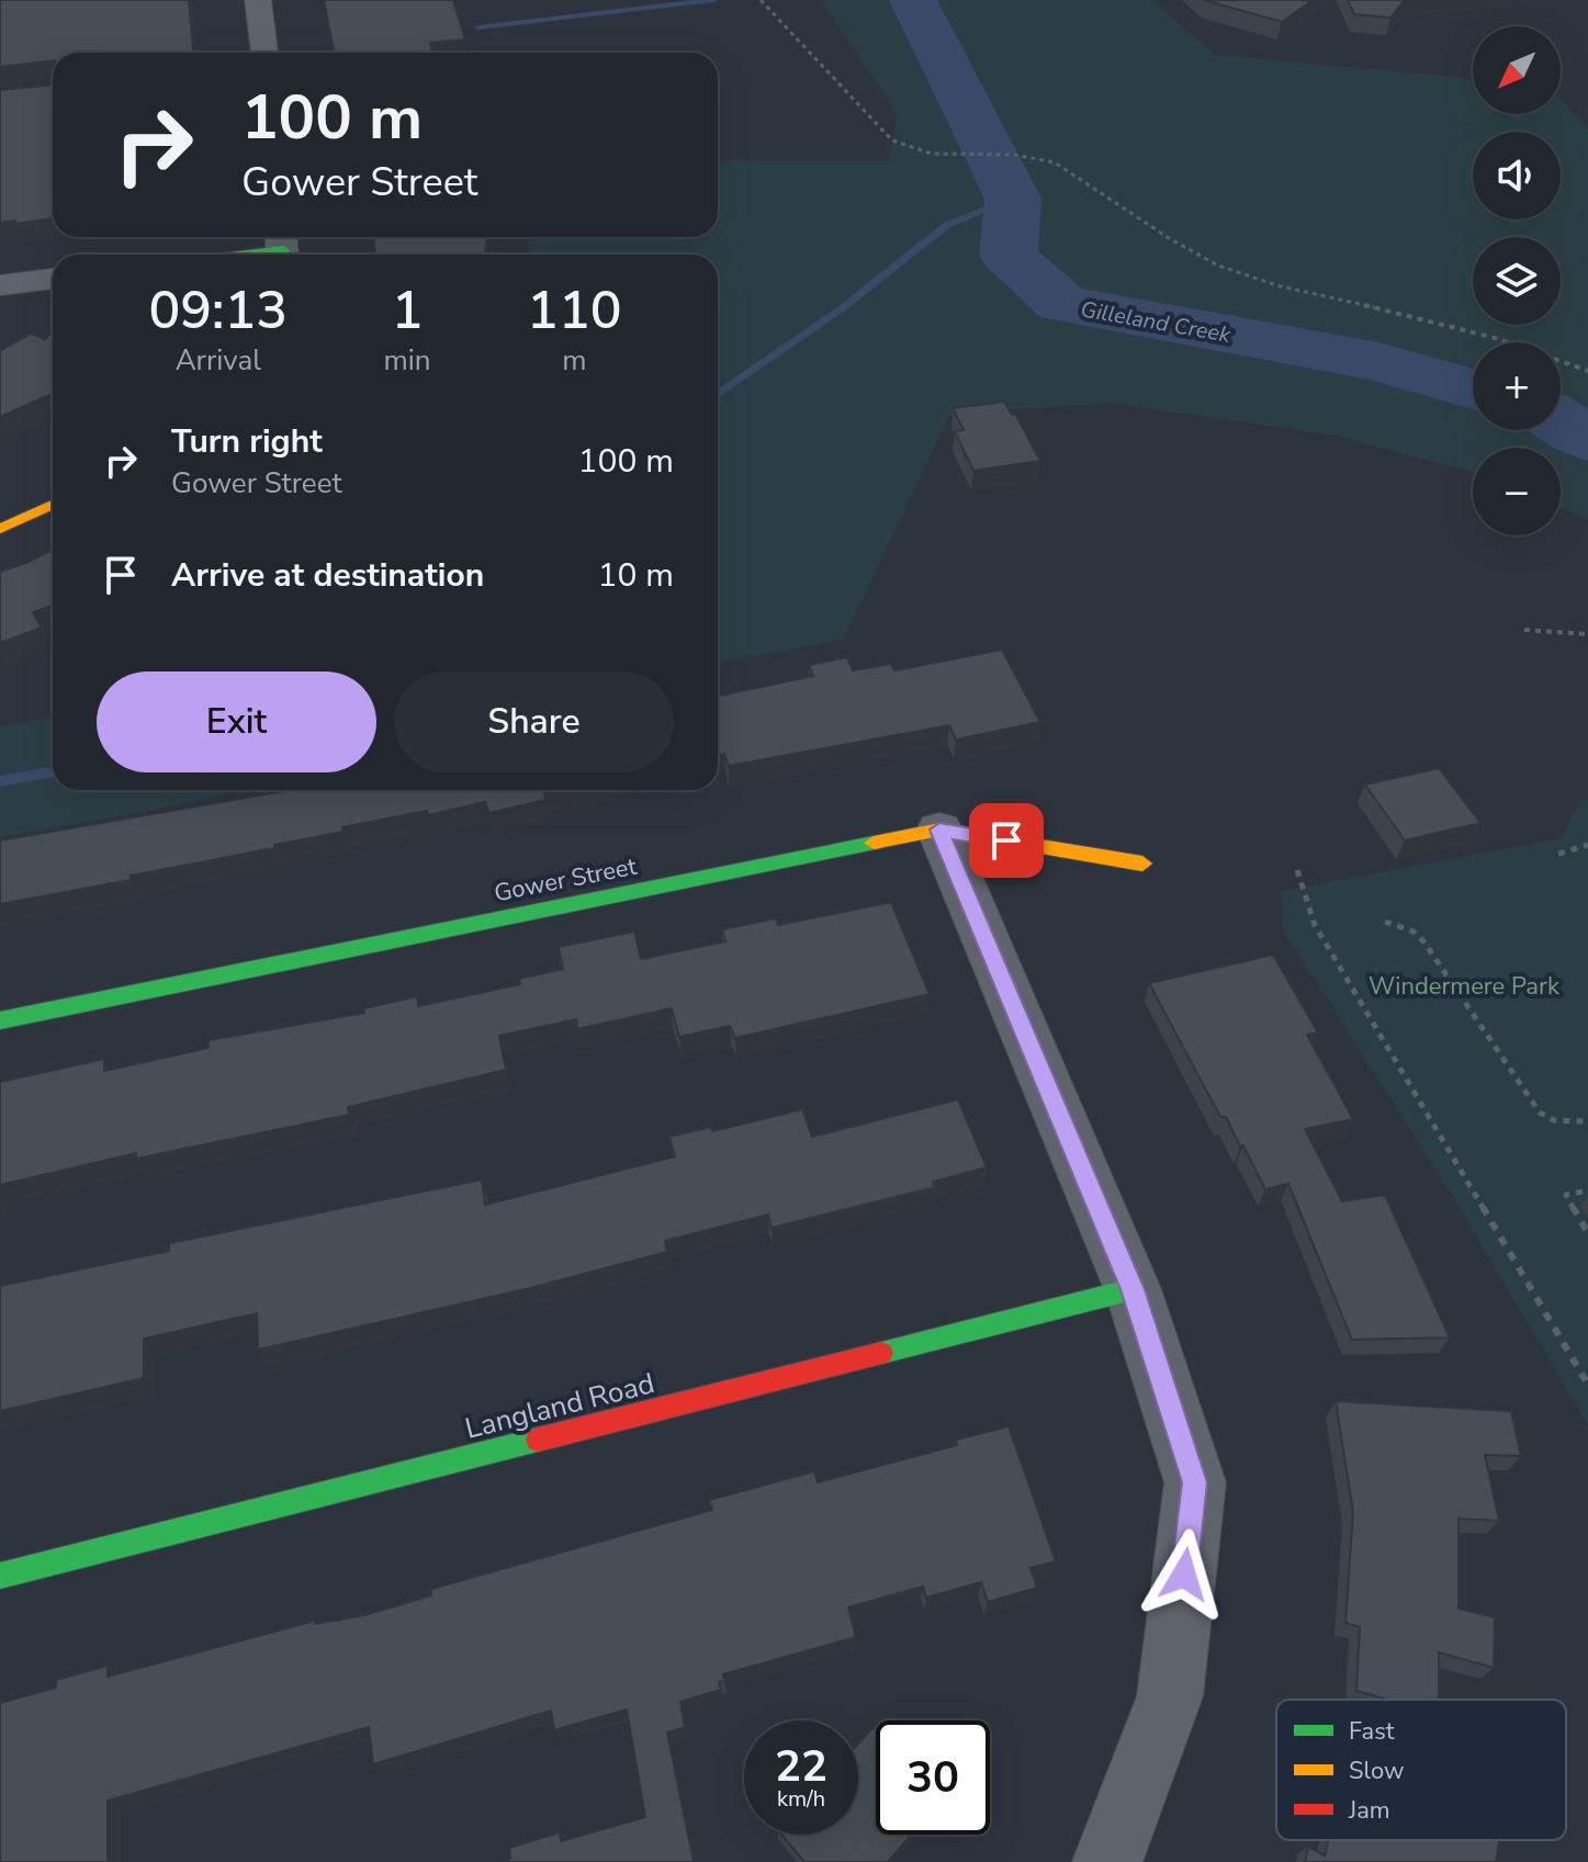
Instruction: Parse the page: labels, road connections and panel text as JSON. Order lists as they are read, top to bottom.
{
  "streets": {
    "street": ["Gower Street", "Langland Road"]
  },
  "water": ["Gilleland Creek"],
  "parks": ["Windermere Park"],
  "legend": ["Fast", "Slow", "Jam"],
  "north": "bottom left",
  "page": {
    "map_buttons": ["+", "−"],
    "turn": ["100 m", "Gower Street"],
    "eta": [
      "09:13",
      "Arrival",
      "1",
      "min",
      "110",
      "m"
    ],
    "list": [
      {
        "name": "Turn right",
        "note": "Gower Street",
        "value": "100 m"
      },
      {
        "name": "Arrive at destination",
        "value": "10 m"
      }
    ],
    "buttons": ["Exit", "Share"],
    "speed": "22 km/h",
    "limit": "30"
  }
}
